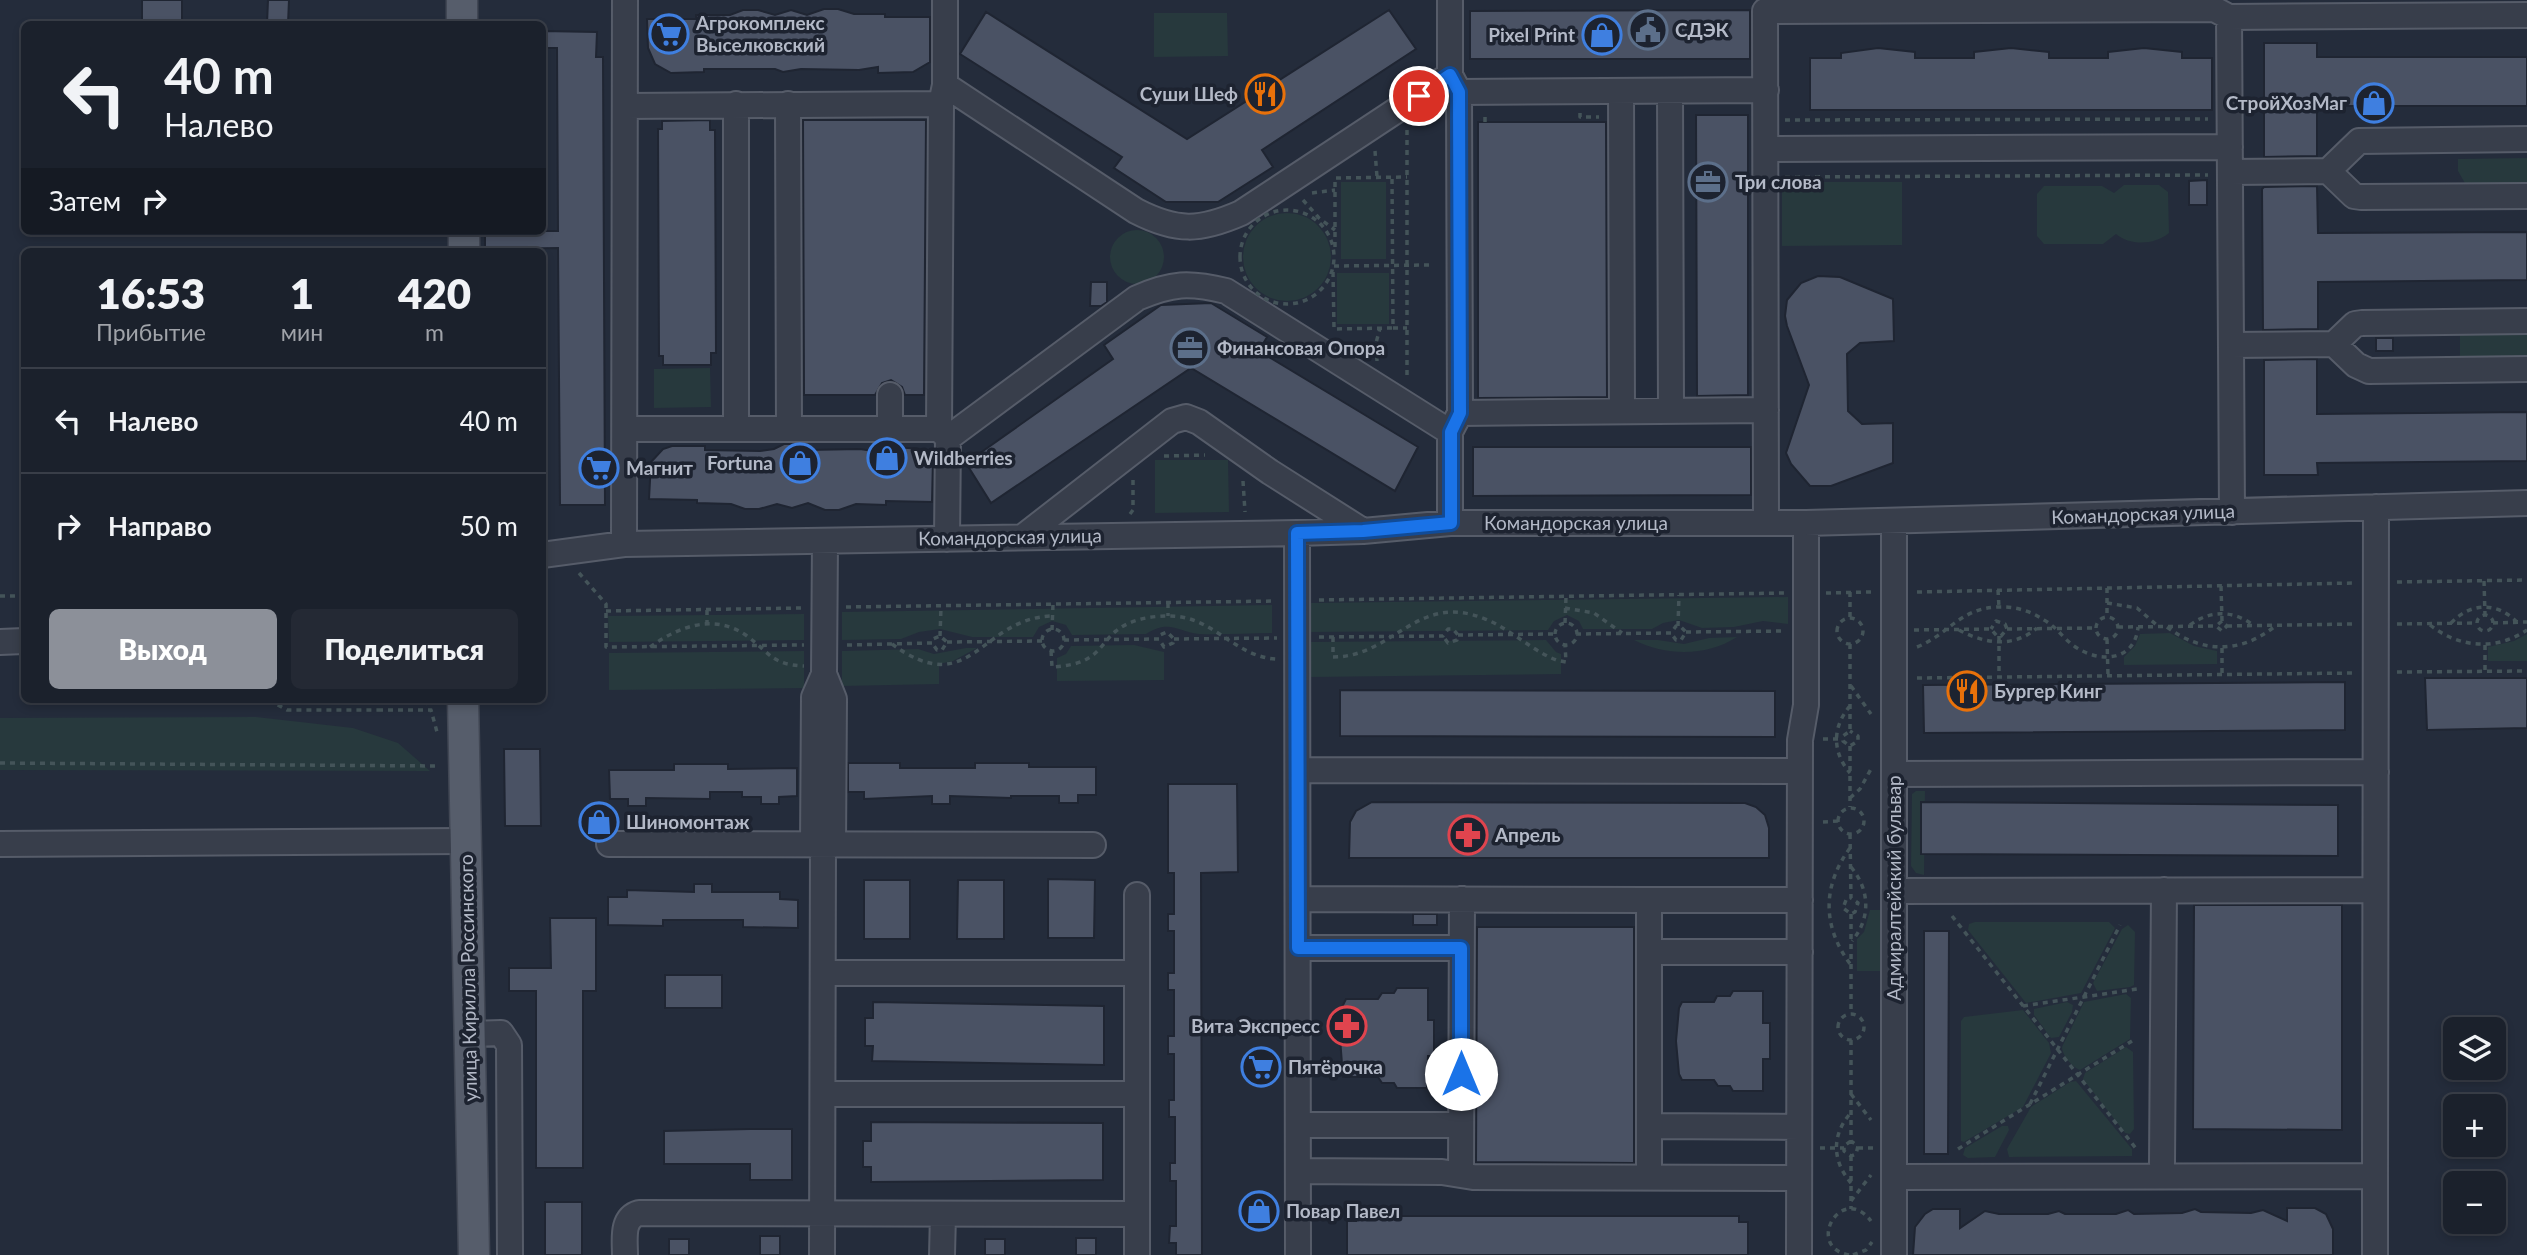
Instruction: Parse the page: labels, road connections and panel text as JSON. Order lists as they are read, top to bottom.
{
  "streets": {
    "main road": ["улица Кирилла Россинского"],
    "street": ["Командорская улица", "Адмиралтейский бульвар"]
  },
  "crossings": [
    ["Командорская улица", "Адмиралтейский бульвар"]
  ],
  "places": {
    "public building": ["СДЭК"],
    "supermarket": ["Агрокомплекс Выселковский", "Магнит", "Пятёрочка"],
    "shop": [
      "Pixel Print",
      "СтройХозМаг",
      "Wildberries",
      "Fortuna",
      "Шиномонтаж",
      "Повар Павел"
    ],
    "restaurant": ["Суши Шеф", "Бургер Кинг"],
    "office": ["Три слова", "Финансовая Опора"],
    "pharmacy": ["Апрель", "Вита Экспресс"]
  },
  "page": {
    "turn": ["40 m", "Налево"],
    "then": "Затем",
    "eta": [
      "16:53",
      "Прибытие",
      "1",
      "мин",
      "420",
      "m"
    ],
    "list": [
      {
        "name": "Налево",
        "value": "40 m"
      },
      {
        "name": "Направо",
        "value": "50 m"
      }
    ],
    "buttons": ["Выход", "Поделиться"],
    "map_buttons": ["+", "−"]
  }
}
